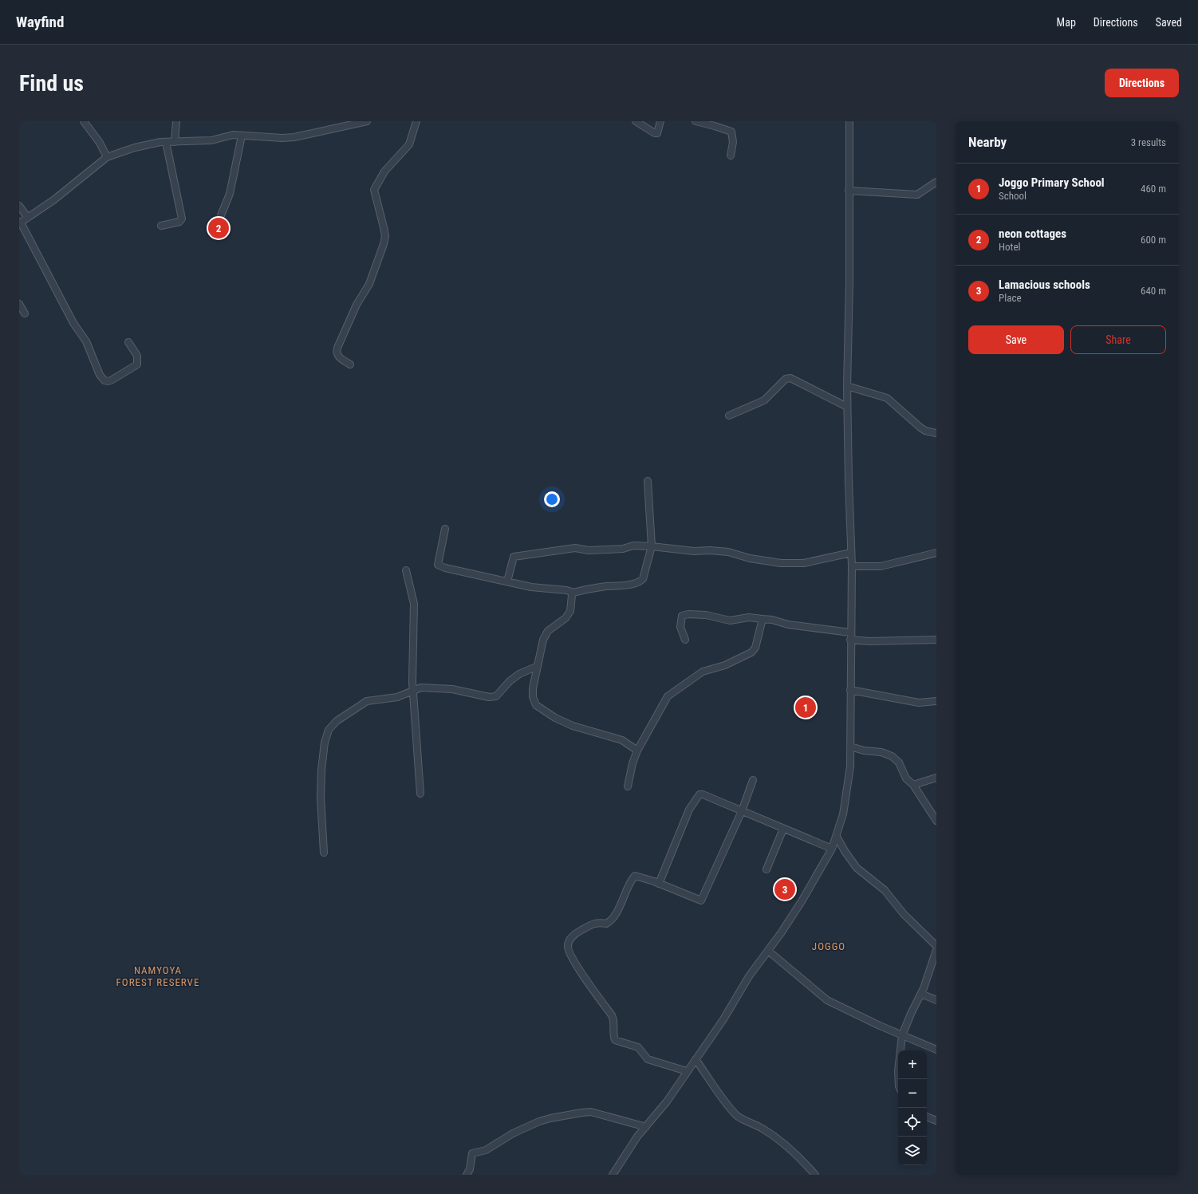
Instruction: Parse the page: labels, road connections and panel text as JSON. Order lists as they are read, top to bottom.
{
  "districts": ["JOGGO", "NAMYOYA FOREST RESERVE"],
  "page": {
    "header": "Wayfind",
    "nav": ["Map", "Directions", "Saved"],
    "buttons": [
      "Directions",
      ["Save", "Share"]
    ],
    "title": "Find us",
    "heading": ["Nearby", "3 results"],
    "list": [
      {
        "mark": "1",
        "name": "Joggo Primary School",
        "note": "School",
        "value": "460 m"
      },
      {
        "mark": "2",
        "name": "neon cottages",
        "note": "Hotel",
        "value": "600 m"
      },
      {
        "mark": "3",
        "name": "Lamacious schools",
        "note": "Place",
        "value": "640 m"
      }
    ],
    "pins": ["2", "1", "3"],
    "map_buttons": ["+", "−"]
  }
}
